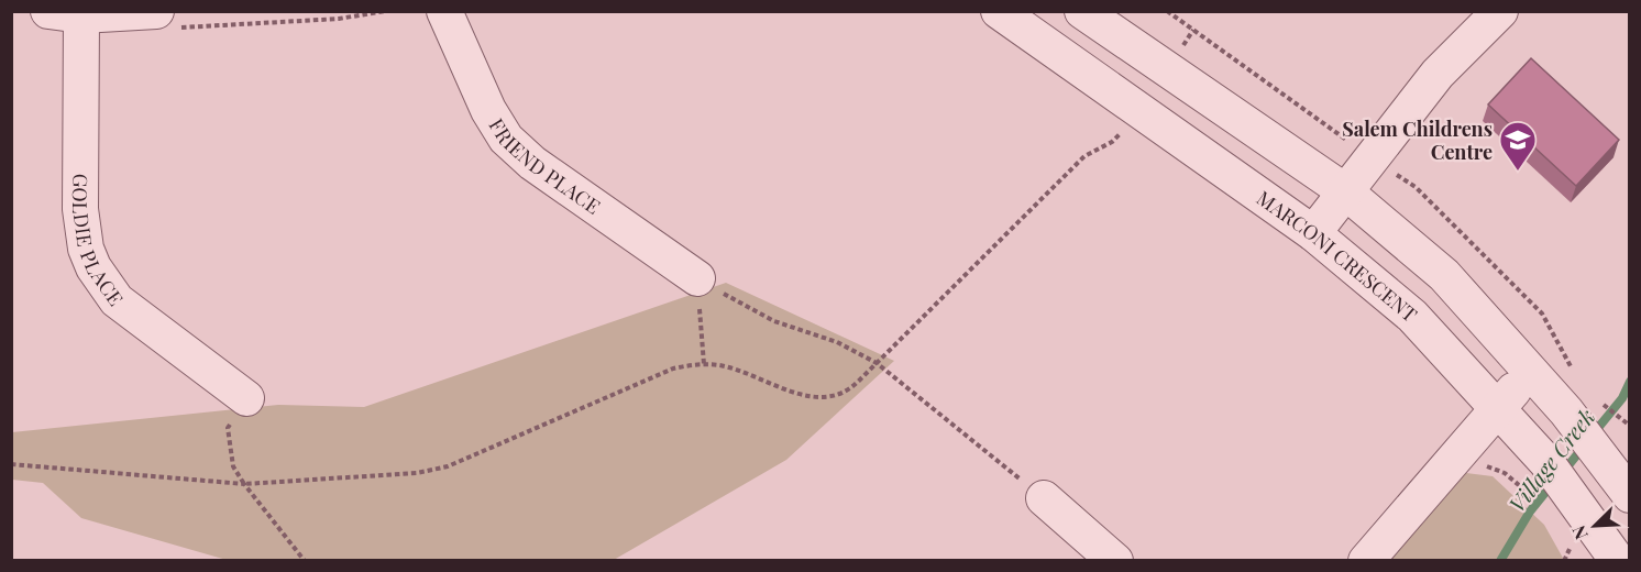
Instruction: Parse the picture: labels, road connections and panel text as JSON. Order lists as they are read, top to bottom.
{
  "streets": {
    "street": ["FRIEND PLACE", "GOLDIE PLACE", "MARCONI CRESCENT"]
  },
  "water": ["Village Creek"],
  "places": {
    "school or university": ["Salem Childrens Centre"]
  },
  "north": "bottom left"
}
